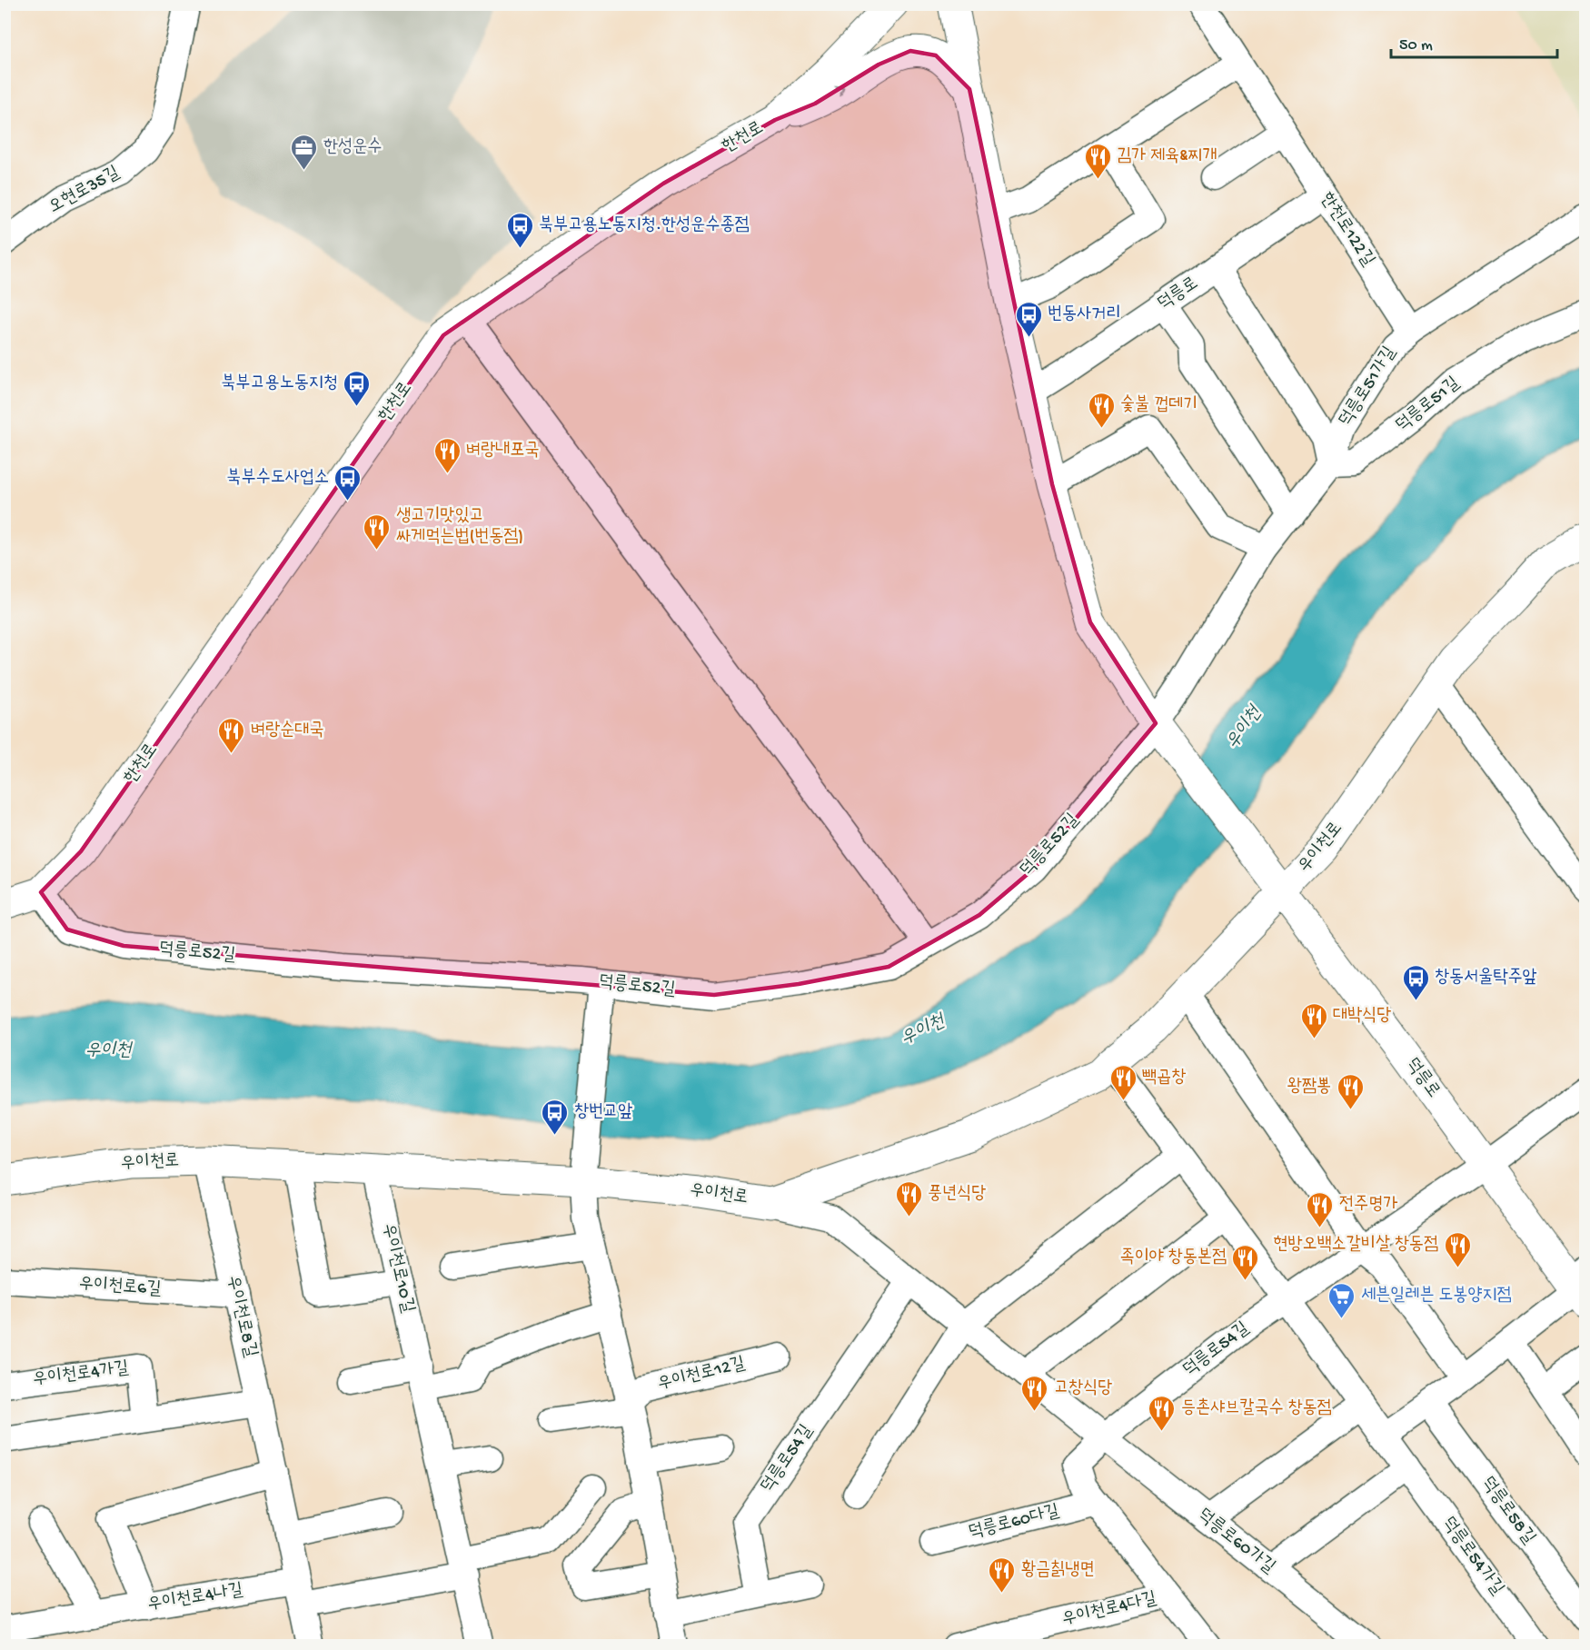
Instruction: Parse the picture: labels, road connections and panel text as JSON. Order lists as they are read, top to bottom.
{
  "streets": {
    "main road": ["한천로", "덕릉로", "우이천로"],
    "street": [
      "오현로35길",
      "한천로122길",
      "덕릉로51가길",
      "덕릉로51길",
      "덕릉로52길",
      "우이천로10길",
      "우이천로6길",
      "우이천로8길",
      "덕릉로54길",
      "우이천로4가길",
      "우이천로12길",
      "덕릉로58길",
      "덕릉로60다길",
      "덕릉로60가길",
      "덕릉로54가길",
      "우이천로4나길",
      "우이천로4다길"
    ]
  },
  "crossings": [
    ["한천로", "덕릉로52길"],
    ["한천로122길", "덕릉로"],
    ["한천로122길", "덕릉로51가길"],
    ["덕릉로", "덕릉로51가길"],
    ["덕릉로", "덕릉로52길"],
    ["덕릉로", "우이천로"],
    ["덕릉로", "덕릉로54길"],
    ["덕릉로", "덕릉로58길"],
    ["덕릉로", "덕릉로54가길"],
    ["덕릉로51가길", "덕릉로51길"],
    ["우이천로", "우이천로10길"],
    ["우이천로", "우이천로8길"],
    ["우이천로6길", "우이천로8길"],
    ["우이천로8길", "우이천로4나길"],
    ["덕릉로54길", "덕릉로60가길"],
    ["덕릉로54길", "덕릉로54가길"]
  ],
  "water": ["우이천"],
  "places": {
    "office": ["한성운수"],
    "restaurant": [
      "김가 제육&찌개",
      "숯불 껍데기",
      "벼랑내포국",
      "생고기맛있고 싸게먹는법(번동점)",
      "벼랑순대국",
      "대박식당",
      "빽곱창",
      "왕짬뽕",
      "풍년식당",
      "전주명가",
      "현방오백소갈비살 창동점",
      "족이야 창동본점",
      "고창식당",
      "등촌샤브칼국수 창동점",
      "황금칡냉면"
    ],
    "bus stop": [
      "북부고용노동지청.한성운수종점",
      "번동사거리",
      "북부고용노동지청",
      "북부수도사업소",
      "창동서울탁주앞",
      "창번교앞"
    ],
    "supermarket": ["세븐일레븐 도봉양지점"]
  },
  "scale_bar": "50 m"
}
